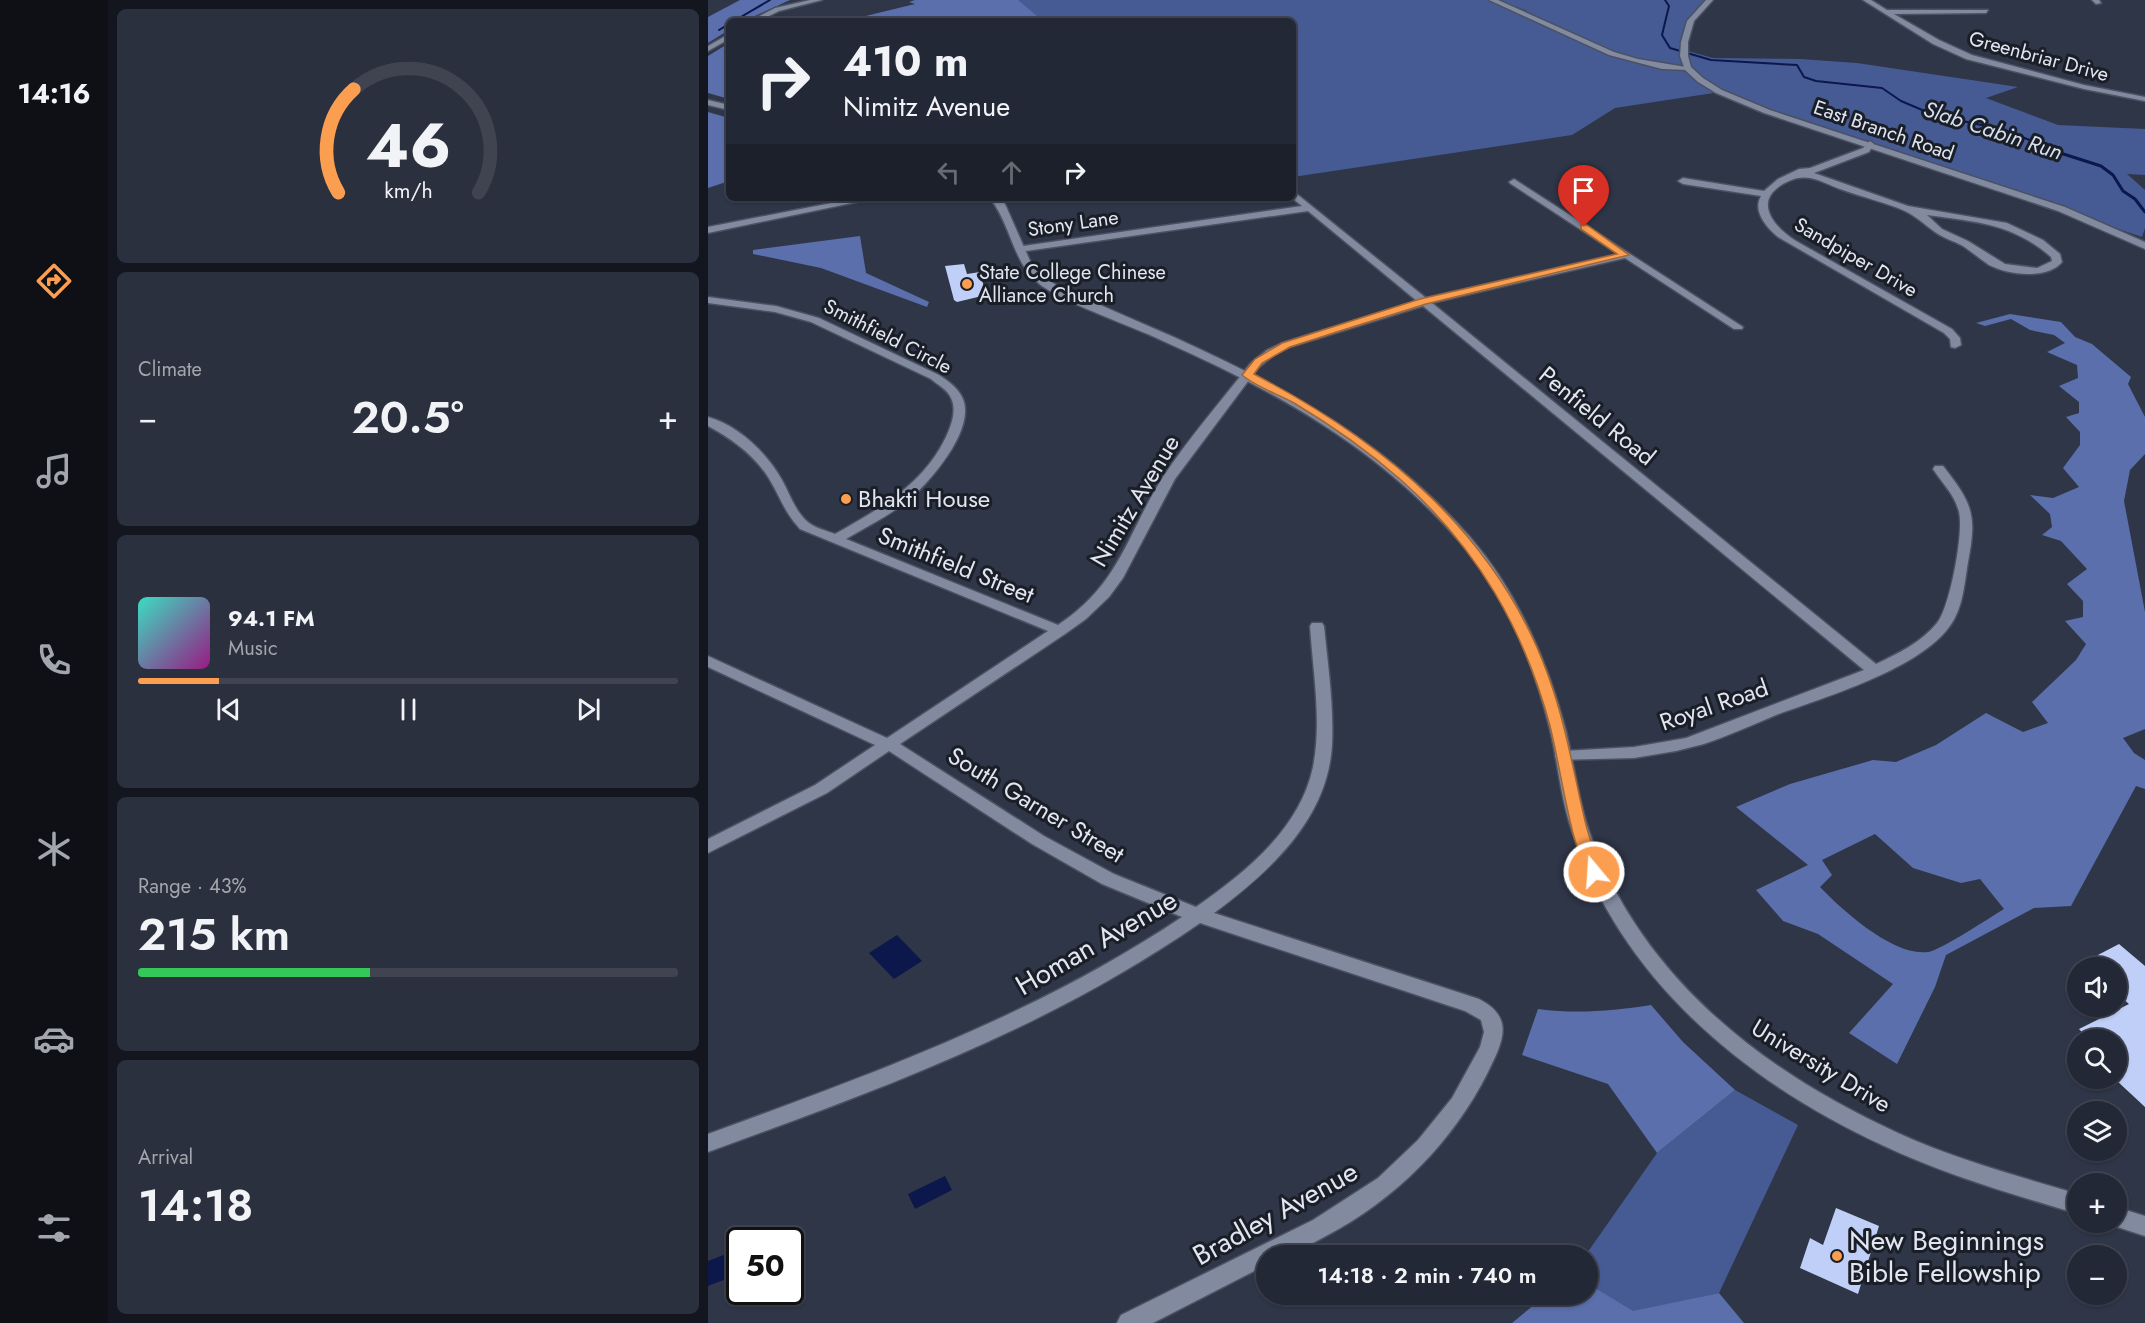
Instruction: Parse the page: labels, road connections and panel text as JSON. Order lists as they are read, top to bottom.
{
  "streets": {
    "street": [
      "Greenbriar Drive",
      "East Branch Road",
      "Stony Lane",
      "Sandpiper Drive",
      "Smithfield Circle",
      "Penfield Road",
      "Nimitz Avenue",
      "Smithfield Street",
      "Royal Road",
      "South Garner Street",
      "Homan Avenue",
      "University Drive",
      "Bradley Avenue"
    ]
  },
  "crossings": [
    ["Stony Lane", "Penfield Road"],
    ["Stony Lane", "University Drive"],
    ["Smithfield Circle", "Smithfield Street"],
    ["Penfield Road", "Nimitz Avenue"],
    ["Penfield Road", "Royal Road"],
    ["Nimitz Avenue", "Smithfield Street"],
    ["Nimitz Avenue", "South Garner Street"],
    ["Nimitz Avenue", "University Drive"],
    ["Royal Road", "University Drive"],
    ["South Garner Street", "Homan Avenue"],
    ["South Garner Street", "Bradley Avenue"]
  ],
  "water": ["Slab Cabin Run"],
  "places": ["State College Chinese Alliance Church", "Bhakti House", "New Beginnings Bible Fellowship"],
  "page": {
    "tabs": "14:16",
    "turn": ["410 m", "Nimitz Avenue"],
    "tile": [
      "Climate",
      ["Range · 43%", "215 km"],
      ["Arrival", "14:18"]
    ],
    "heat": ["−", "20.5°", "+"],
    "song": ["94.1 FM", "Music"],
    "map_buttons": ["+", "−"],
    "limit": "50",
    "trip": "14:18 · 2 min · 740 m",
    "gauge": ["46", "km/h"]
  }
}
